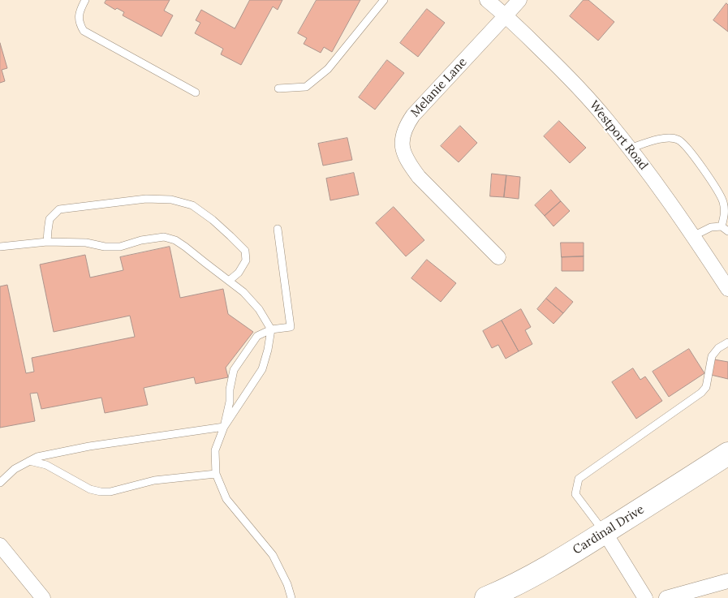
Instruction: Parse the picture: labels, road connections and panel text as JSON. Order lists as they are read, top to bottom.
{
  "streets": {
    "main road": ["Cardinal Drive"],
    "street": ["Melanie Lane", "Westport Road"]
  },
  "crossings": [
    ["Melanie Lane", "Westport Road"]
  ]
}
